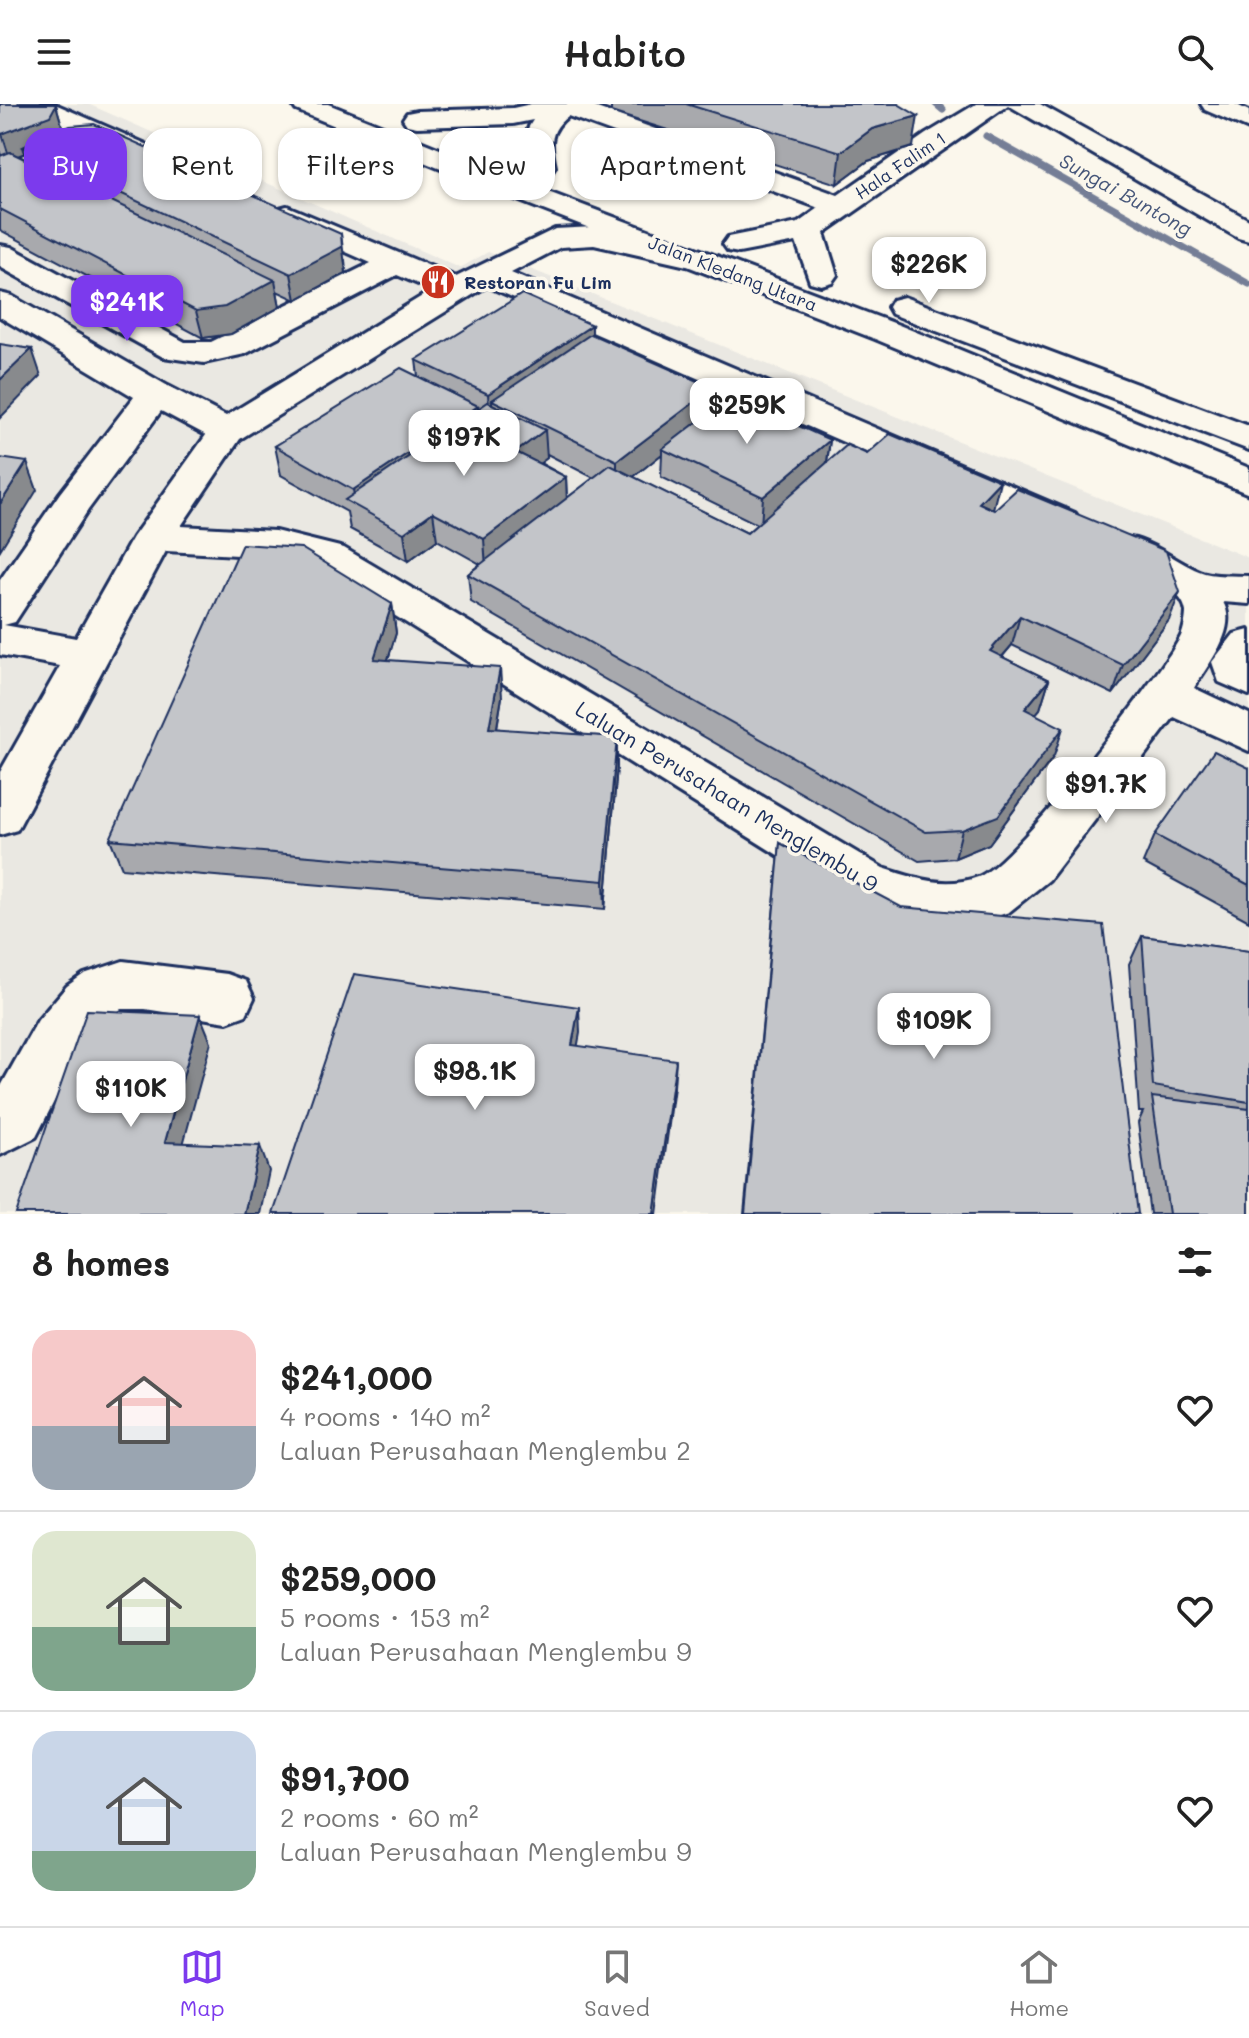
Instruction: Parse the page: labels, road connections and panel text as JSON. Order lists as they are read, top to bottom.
{
  "streets": {
    "street": ["Hala Falim 1", "Jalan Kledang Utara", "Laluan Perusahaan Menglembu 9"]
  },
  "crossings": [
    ["Hala Falim 1", "Jalan Kledang Utara"]
  ],
  "water": ["Sungai Buntong"],
  "places": {
    "restaurant": ["Restoran Fu Lim"]
  },
  "page": {
    "header": "Habito",
    "chip": [
      "Buy",
      "Rent",
      "Filters",
      "New",
      "Apartment"
    ],
    "price": [
      "$226K",
      "$241K",
      "$259K",
      "$197K",
      "$91.7K",
      "$109K",
      "$98.1K",
      "$110K"
    ],
    "heading": "8 homes",
    "list": [
      {
        "name": "$241,000",
        "note": "4 rooms · 140 m² · Laluan Perusahaan Menglembu 2"
      },
      {
        "name": "$259,000",
        "note": "5 rooms · 153 m² · Laluan Perusahaan Menglembu 9"
      },
      {
        "name": "$91,700",
        "note": "2 rooms · 60 m² · Laluan Perusahaan Menglembu 9"
      }
    ],
    "tabs": ["Map", "Saved", "Home"]
  }
}
